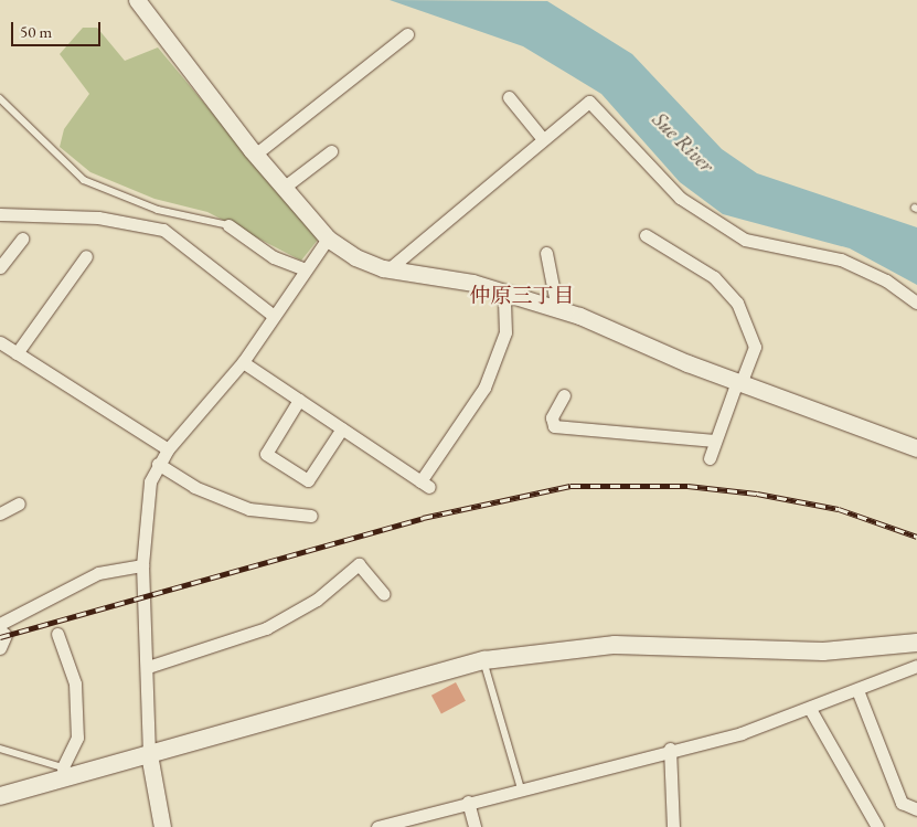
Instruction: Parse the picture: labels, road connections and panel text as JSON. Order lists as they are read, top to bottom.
{
  "districts": ["仲原三丁目"],
  "water": ["Sue River"],
  "scale_bar": "50 m"
}
